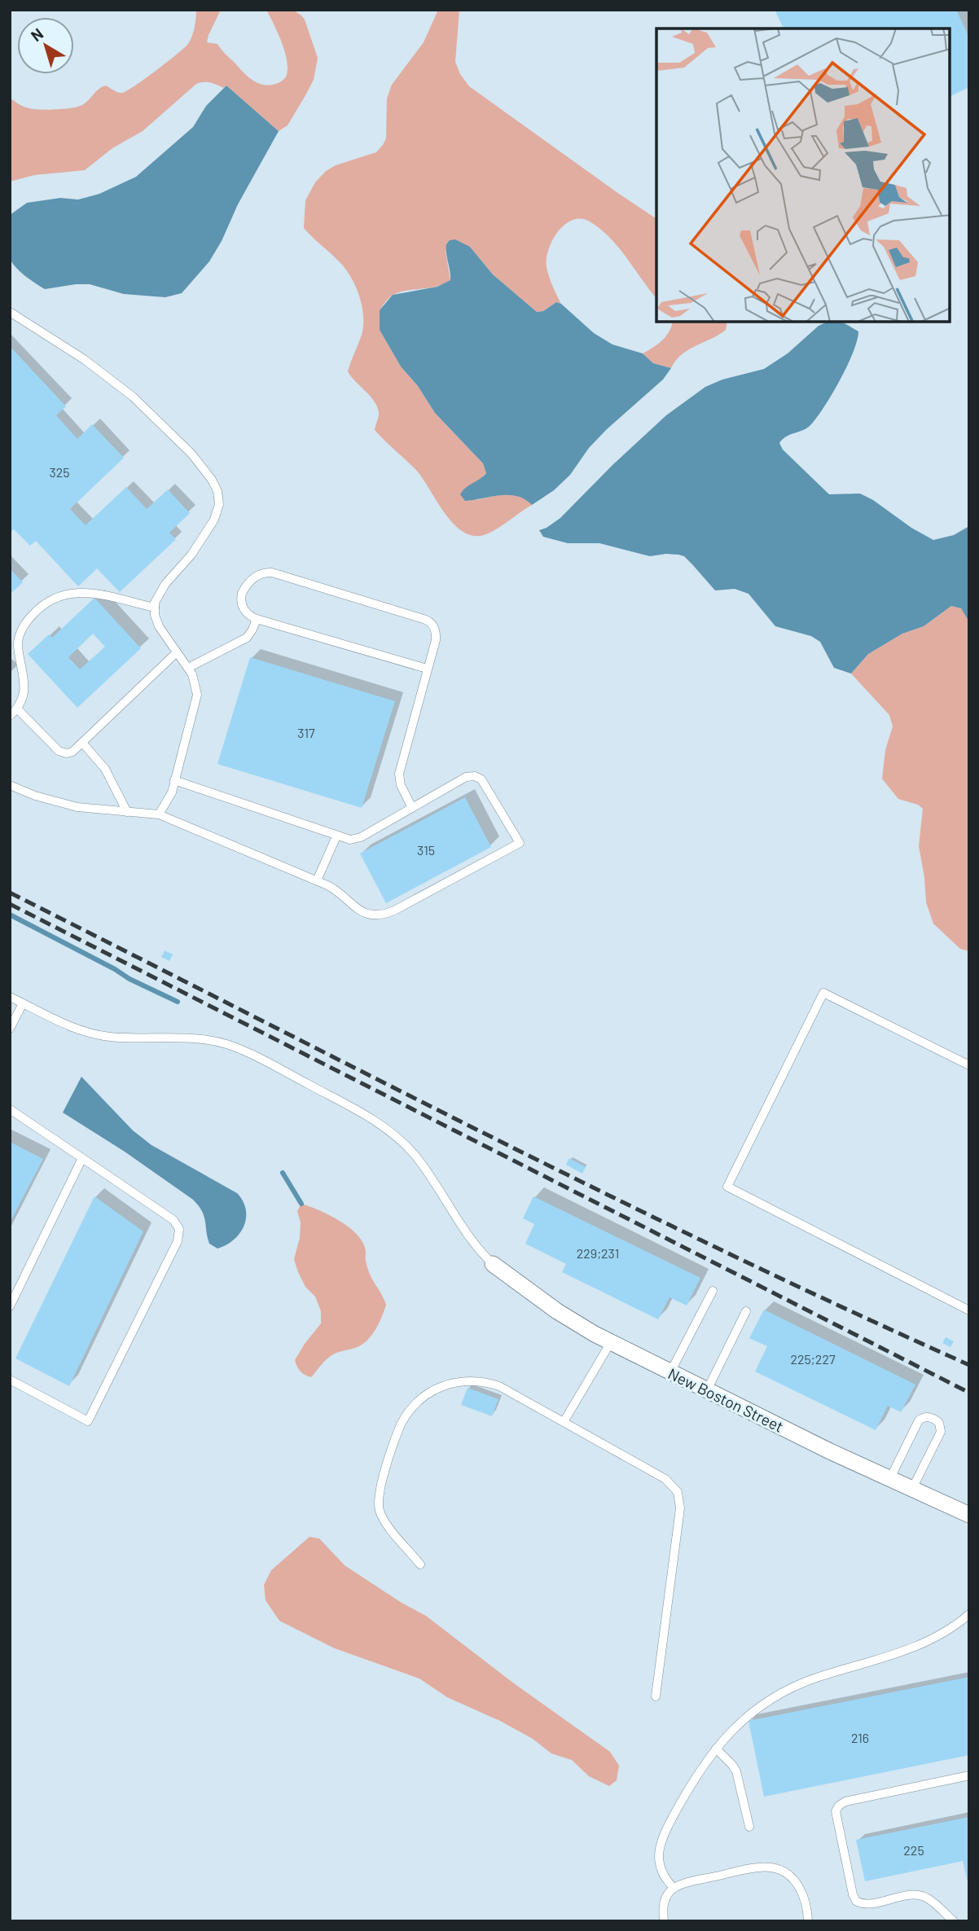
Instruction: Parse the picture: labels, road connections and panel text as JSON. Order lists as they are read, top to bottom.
{
  "streets": {
    "street": ["New Boston Street"]
  },
  "house_numbers": [
    "325",
    "317",
    "315",
    "229;231",
    "225;227",
    "216",
    "225"
  ],
  "north": "top left"
}
